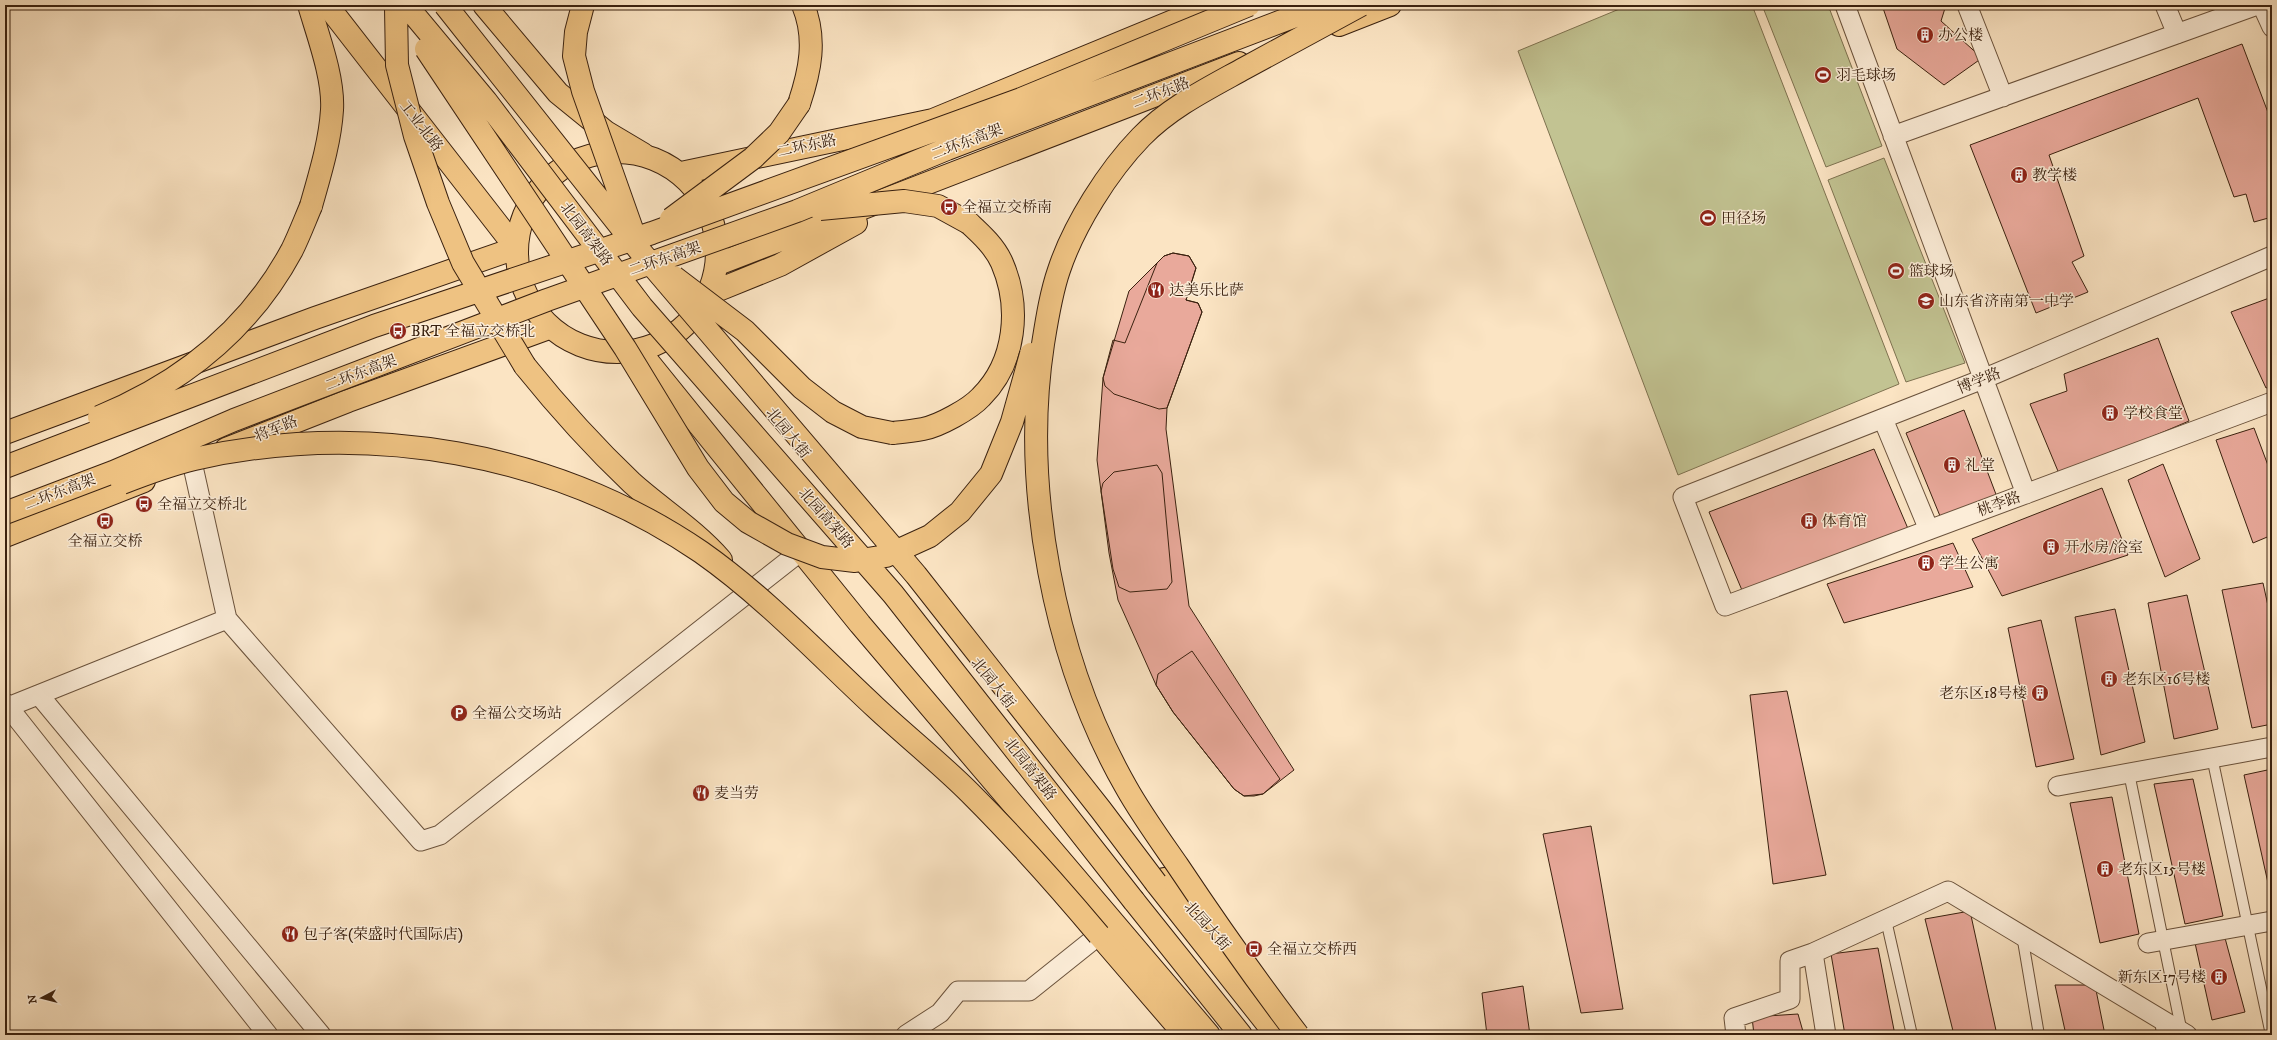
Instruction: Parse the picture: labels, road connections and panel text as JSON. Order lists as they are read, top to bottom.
{
  "streets": {
    "main road": [
      "二环东路",
      "工业北路",
      "二环东高架",
      "北园高架路",
      "将军路",
      "北园大街"
    ],
    "street": ["博学路", "桃李路"]
  },
  "crossings": [
    ["博学路", "桃李路"]
  ],
  "places": {
    "building": [
      "办公楼",
      "教学楼",
      "学校食堂",
      "礼堂",
      "体育馆",
      "开水房/浴室",
      "学生公寓",
      "老东区16号楼",
      "老东区18号楼",
      "老东区15号楼",
      "新东区17号楼"
    ],
    "sports": ["羽毛球场", "田径场", "篮球场"],
    "bus stop": [
      "全福立交桥南",
      "BRT 全福立交桥北",
      "全福立交桥北",
      "全福立交桥",
      "全福立交桥西"
    ],
    "restaurant": ["达美乐比萨", "麦当劳", "包子客(荣盛时代国际店)"],
    "school or university": ["山东省济南第一中学"],
    "parking": ["全福公交场站"]
  },
  "north": "left"
}
